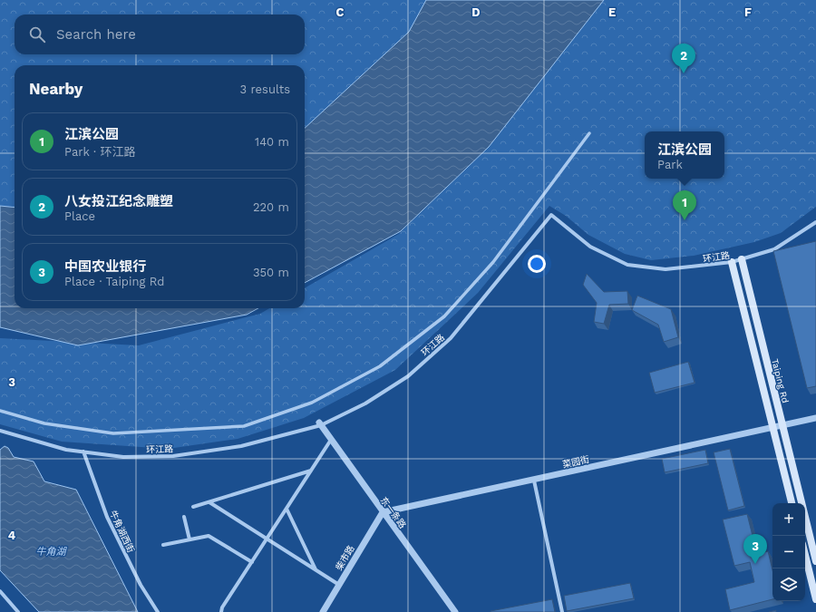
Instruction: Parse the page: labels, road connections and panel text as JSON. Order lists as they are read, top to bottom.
{
  "streets": {
    "main road": ["Taiping Rd"],
    "street": [
      "环江路",
      "菜园街",
      "东一条路",
      "牛角湖西街",
      "柴市路"
    ]
  },
  "crossings": [
    ["环江路", "Taiping Rd"],
    ["环江路", "东一条路"],
    ["环江路", "牛角湖西街"],
    ["Taiping Rd", "菜园街"],
    ["菜园街", "东一条路"],
    ["菜园街", "柴市路"],
    ["东一条路", "柴市路"]
  ],
  "water": ["牛角湖"],
  "page": {
    "search": "Search here",
    "pins": ["2", "1", "3"],
    "heading": ["Nearby", "3 results"],
    "list": [
      {
        "mark": "1",
        "name": "江滨公园",
        "note": "Park · 环江路",
        "value": "140 m"
      },
      {
        "mark": "2",
        "name": "八女投江纪念雕塑",
        "note": "Place",
        "value": "220 m"
      },
      {
        "mark": "3",
        "name": "中国农业银行",
        "note": "Place · Taiping Rd",
        "value": "350 m"
      }
    ],
    "popup": ["江滨公园", "Park"],
    "map_buttons": ["+", "−"]
  },
  "grid": {
    "columns": [
      "C",
      "D",
      "E",
      "F"
    ],
    "rows": ["3", "4"]
  }
}
